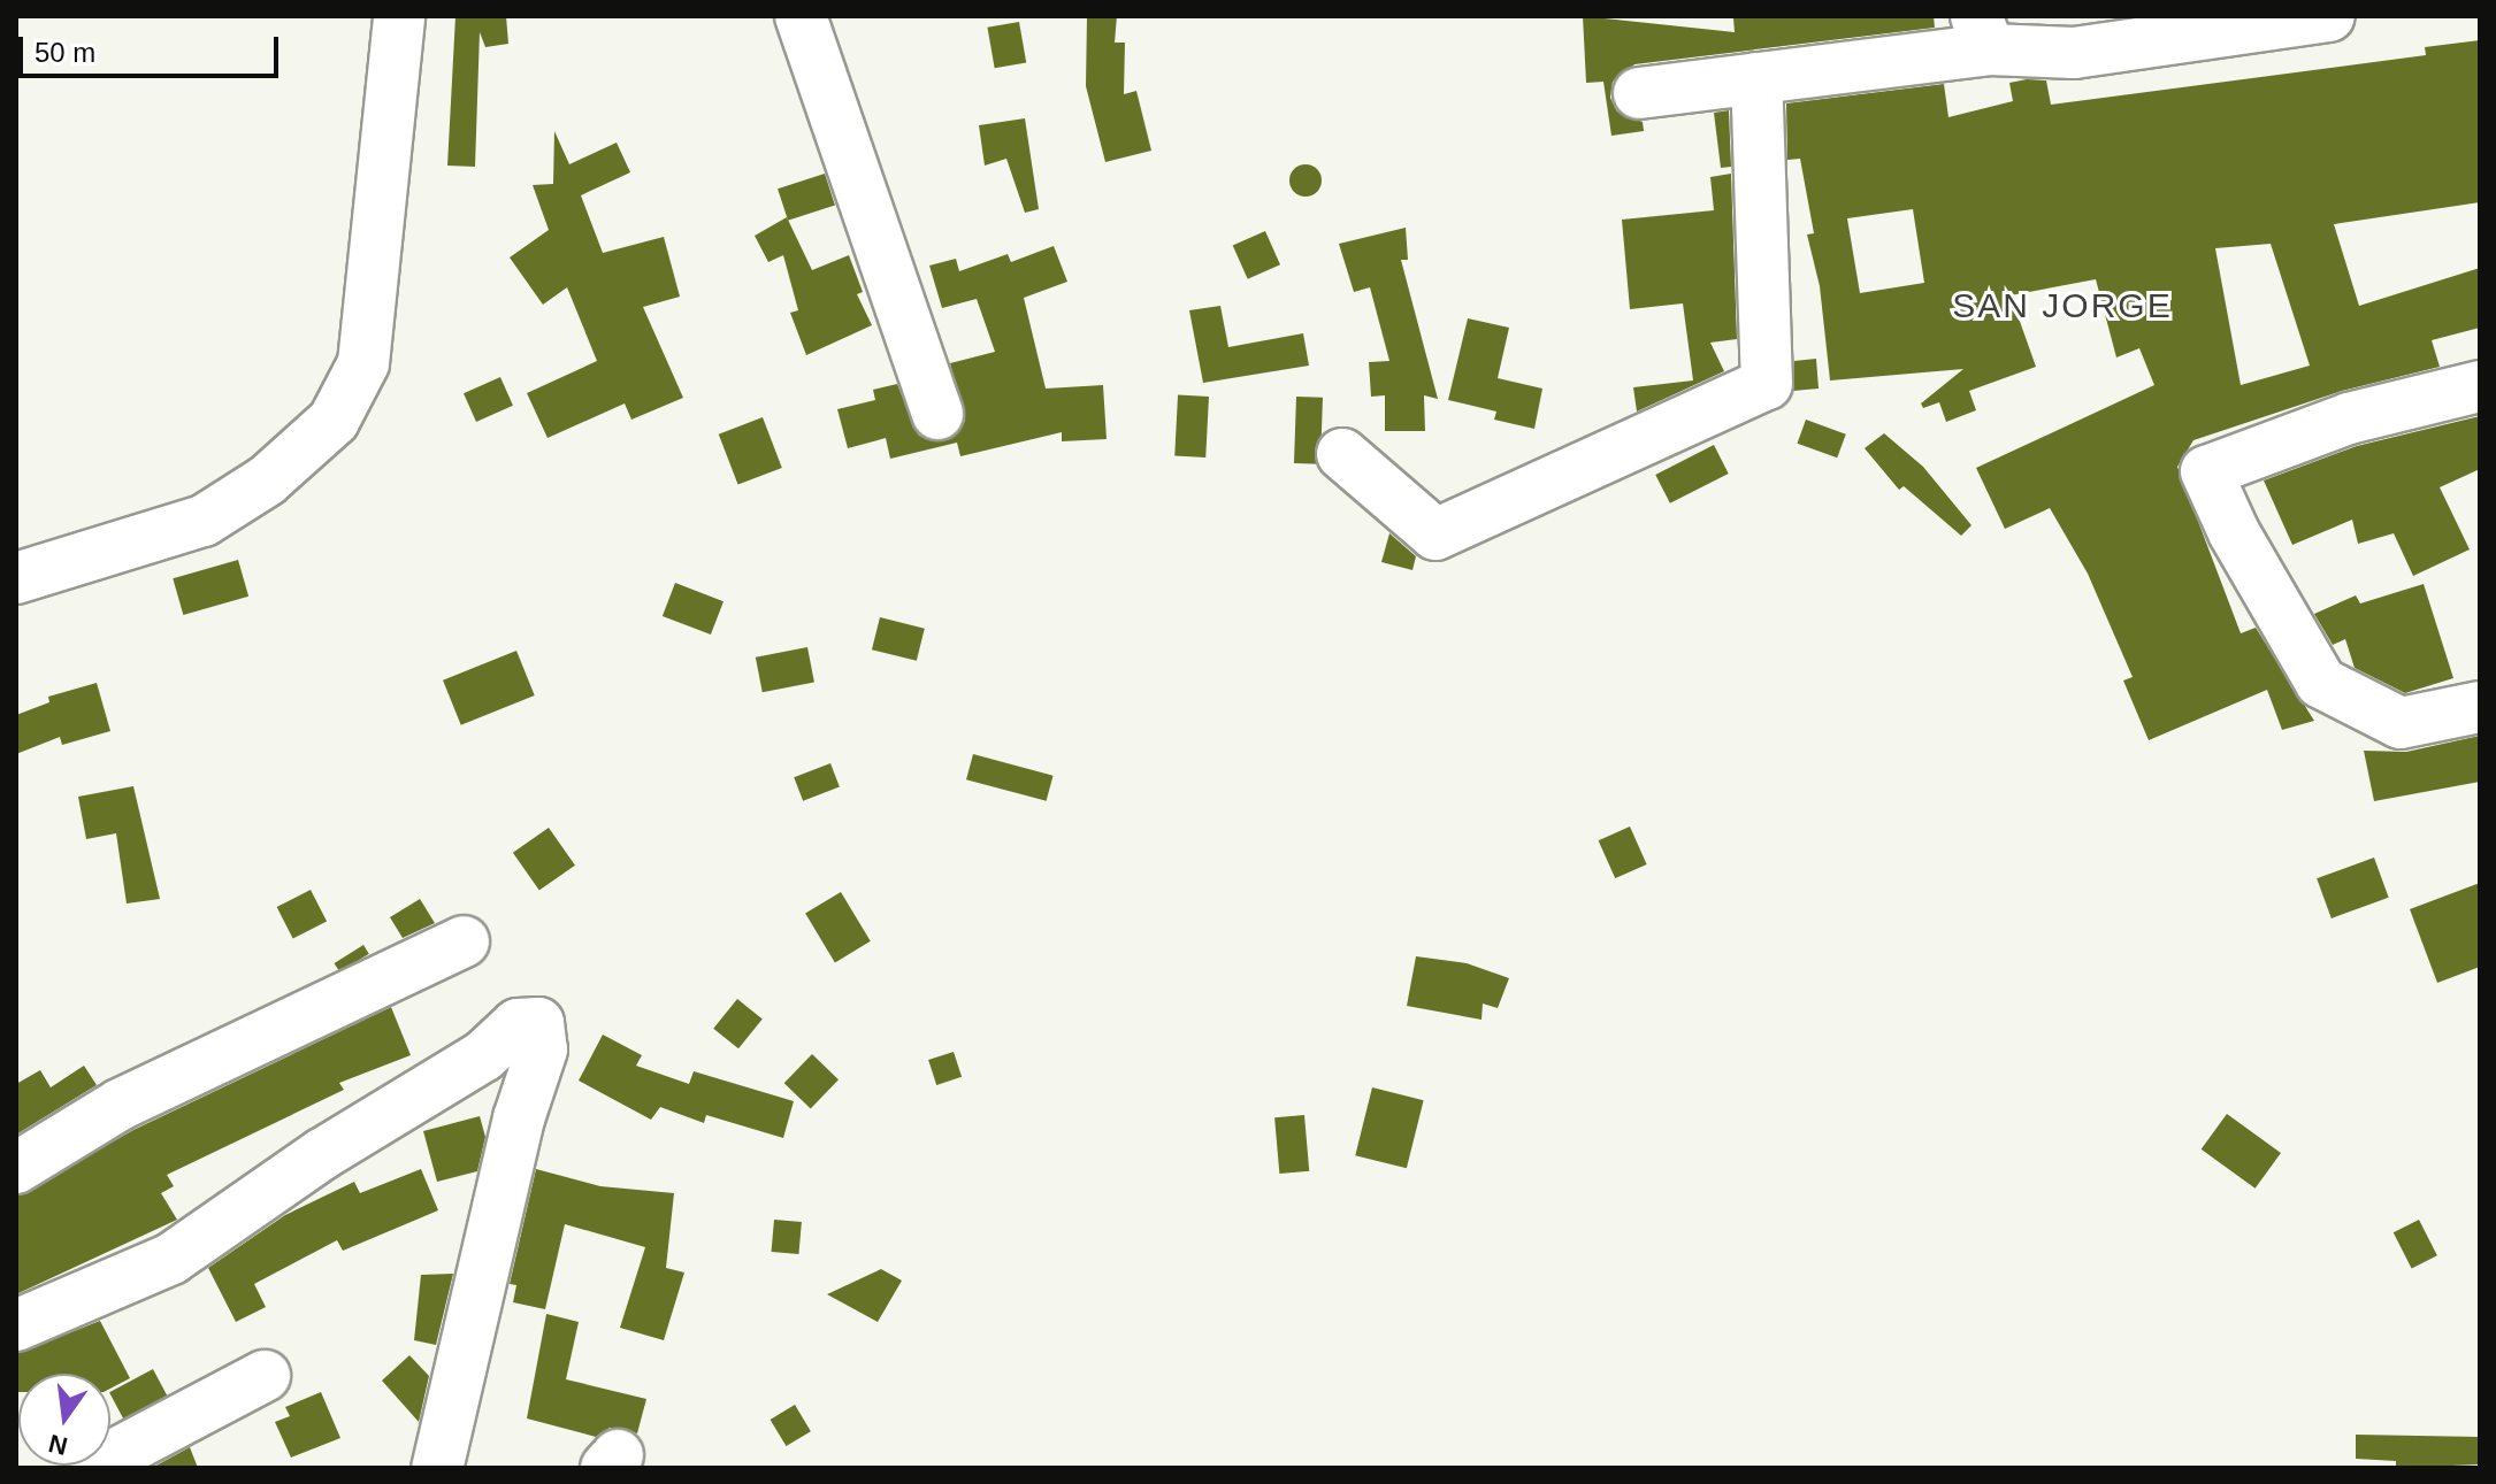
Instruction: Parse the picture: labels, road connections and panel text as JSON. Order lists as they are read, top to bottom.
{
  "districts": ["SAN JORGE"],
  "scale_bar": "50 m",
  "north": "bottom"
}
